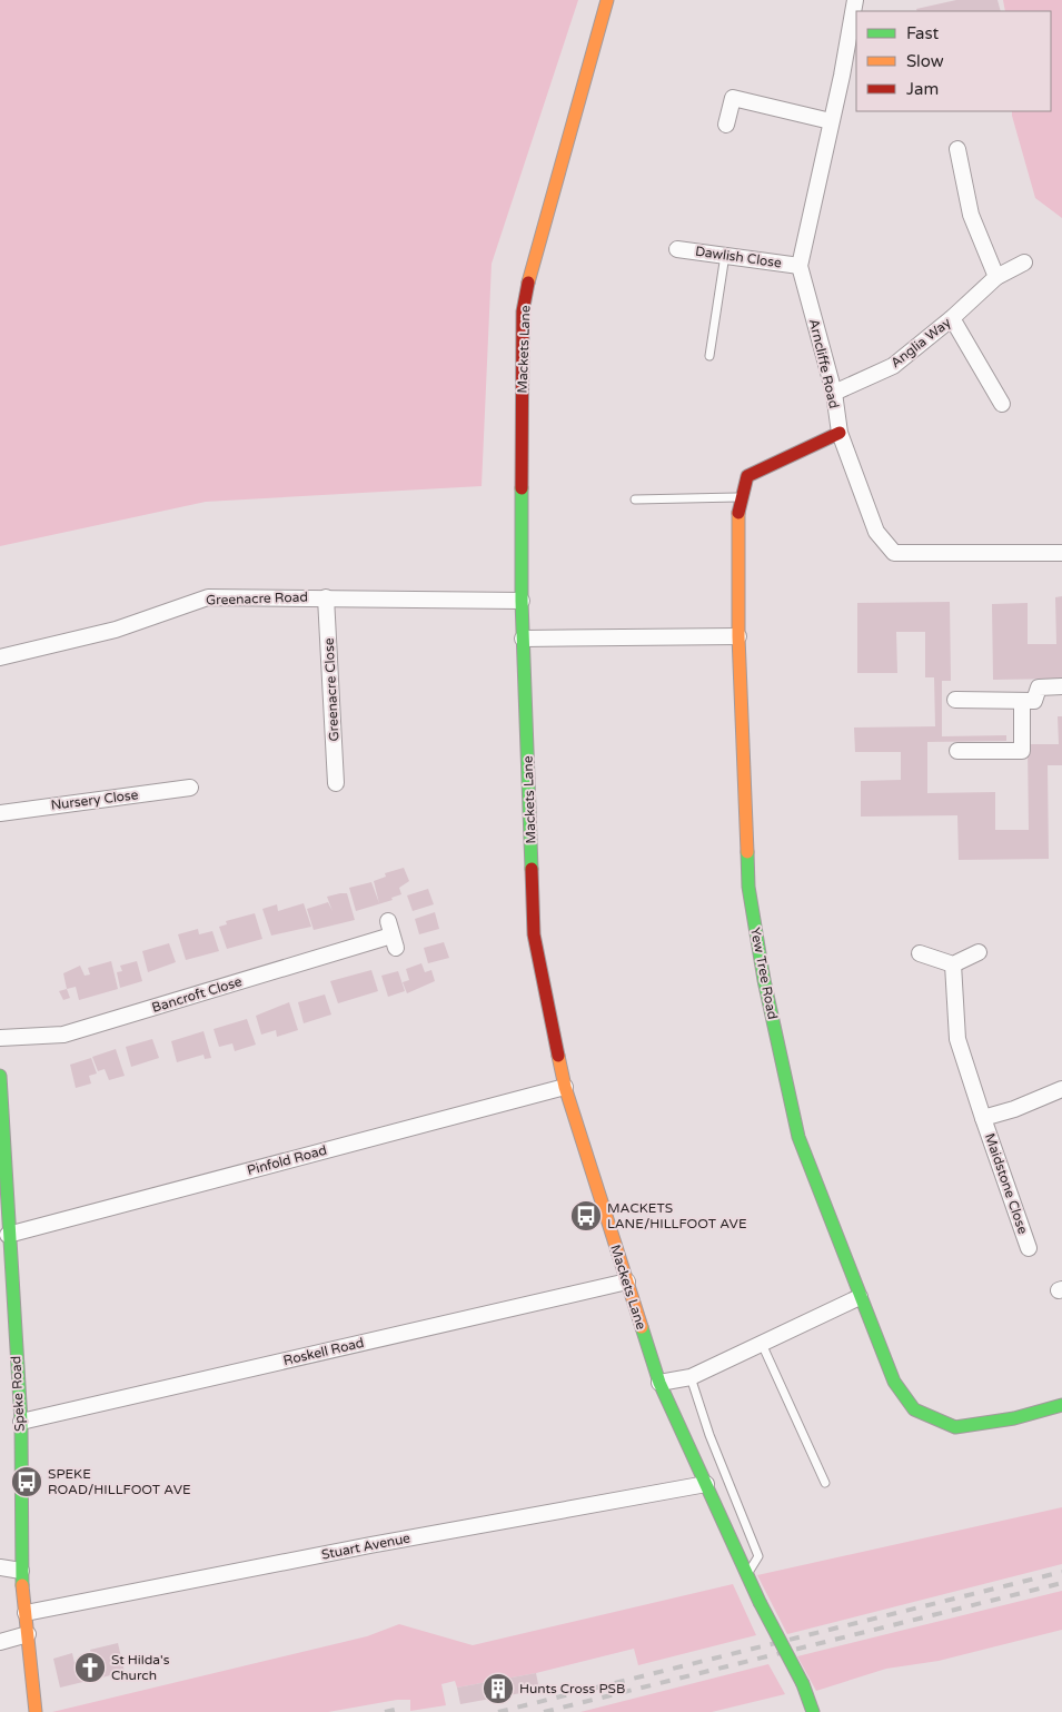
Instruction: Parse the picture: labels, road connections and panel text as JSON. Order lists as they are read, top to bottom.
{
  "streets": {
    "street": [
      "Dawlish Close",
      "Anglia Way",
      "Mackets Lane",
      "Arncliffe Road",
      "Greenacre Road",
      "Greenacre Close",
      "Nursery Close",
      "Yew Tree Road",
      "Bancroft Close",
      "Pinfold Road",
      "Maidstone Close",
      "Roskell Road",
      "Speke Road",
      "Stuart Avenue"
    ]
  },
  "crossings": [
    ["Dawlish Close", "Arncliffe Road"],
    ["Anglia Way", "Arncliffe Road"],
    ["Mackets Lane", "Greenacre Road"],
    ["Mackets Lane", "Pinfold Road"],
    ["Mackets Lane", "Roskell Road"],
    ["Mackets Lane", "Stuart Avenue"],
    ["Arncliffe Road", "Yew Tree Road"],
    ["Greenacre Road", "Greenacre Close"],
    ["Pinfold Road", "Speke Road"],
    ["Roskell Road", "Speke Road"],
    ["Speke Road", "Stuart Avenue"]
  ],
  "places": {
    "bus stop": ["MACKETS LANE/HILLFOOT AVE", "SPEKE ROAD/HILLFOOT AVE"],
    "church": ["St Hilda's Church"],
    "building": ["Hunts Cross PSB"]
  },
  "legend": ["Fast", "Slow", "Jam"]
}
